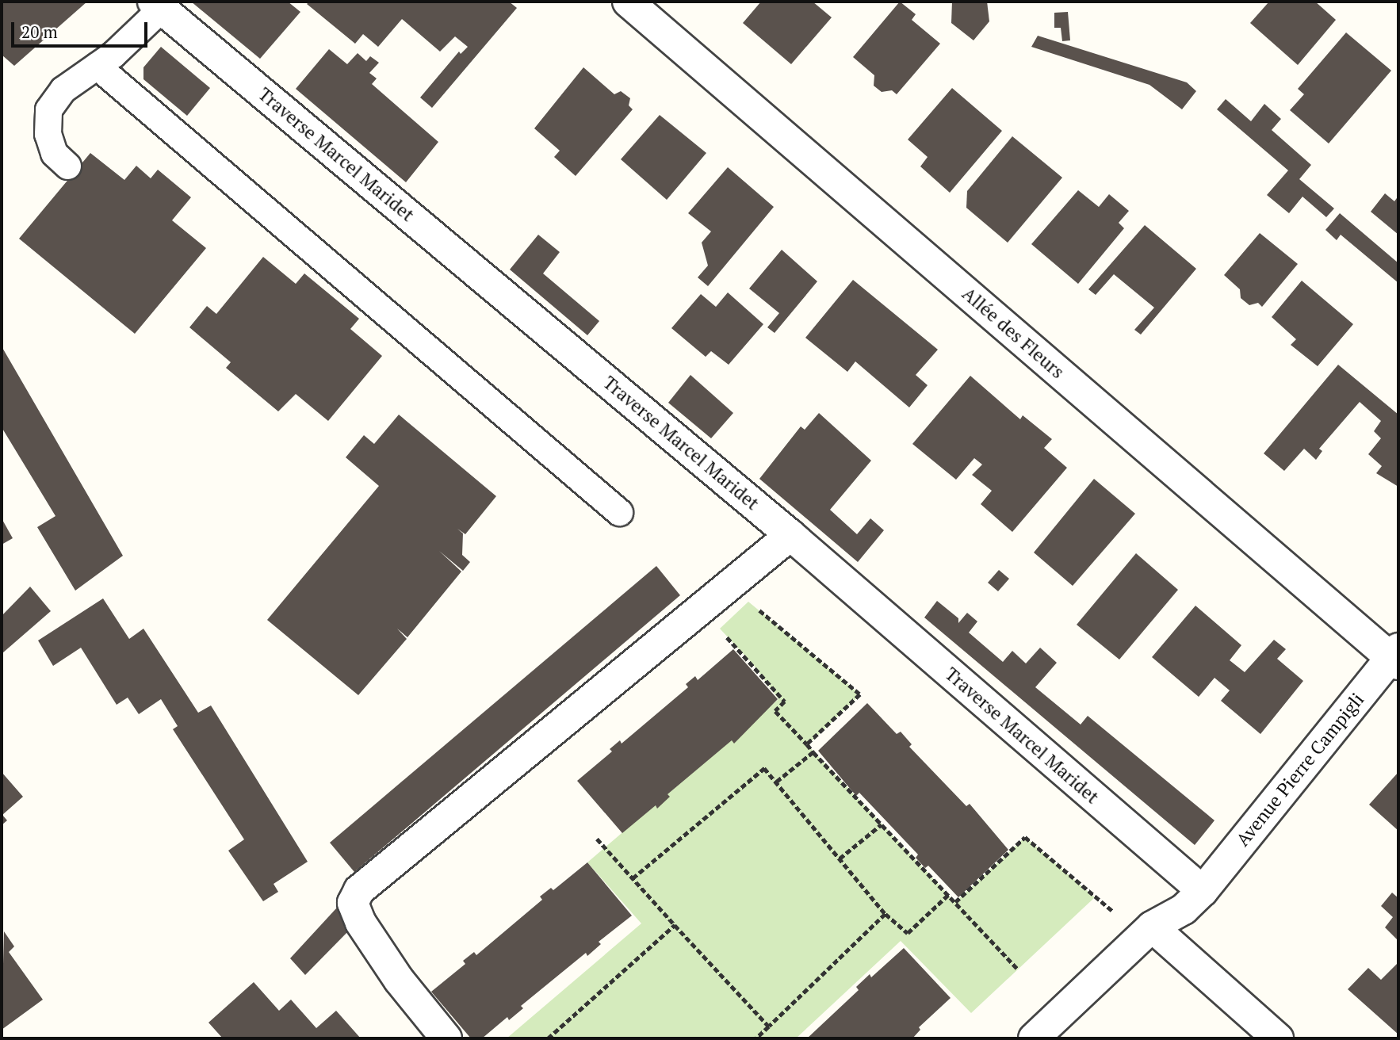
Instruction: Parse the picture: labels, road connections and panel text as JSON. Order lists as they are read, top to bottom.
{
  "streets": {
    "street": ["Traverse Marcel Maridet", "Allée des Fleurs", "Avenue Pierre Campigli"]
  },
  "crossings": [
    ["Traverse Marcel Maridet", "Avenue Pierre Campigli"],
    ["Allée des Fleurs", "Avenue Pierre Campigli"]
  ],
  "scale_bar": "20 m"
}
